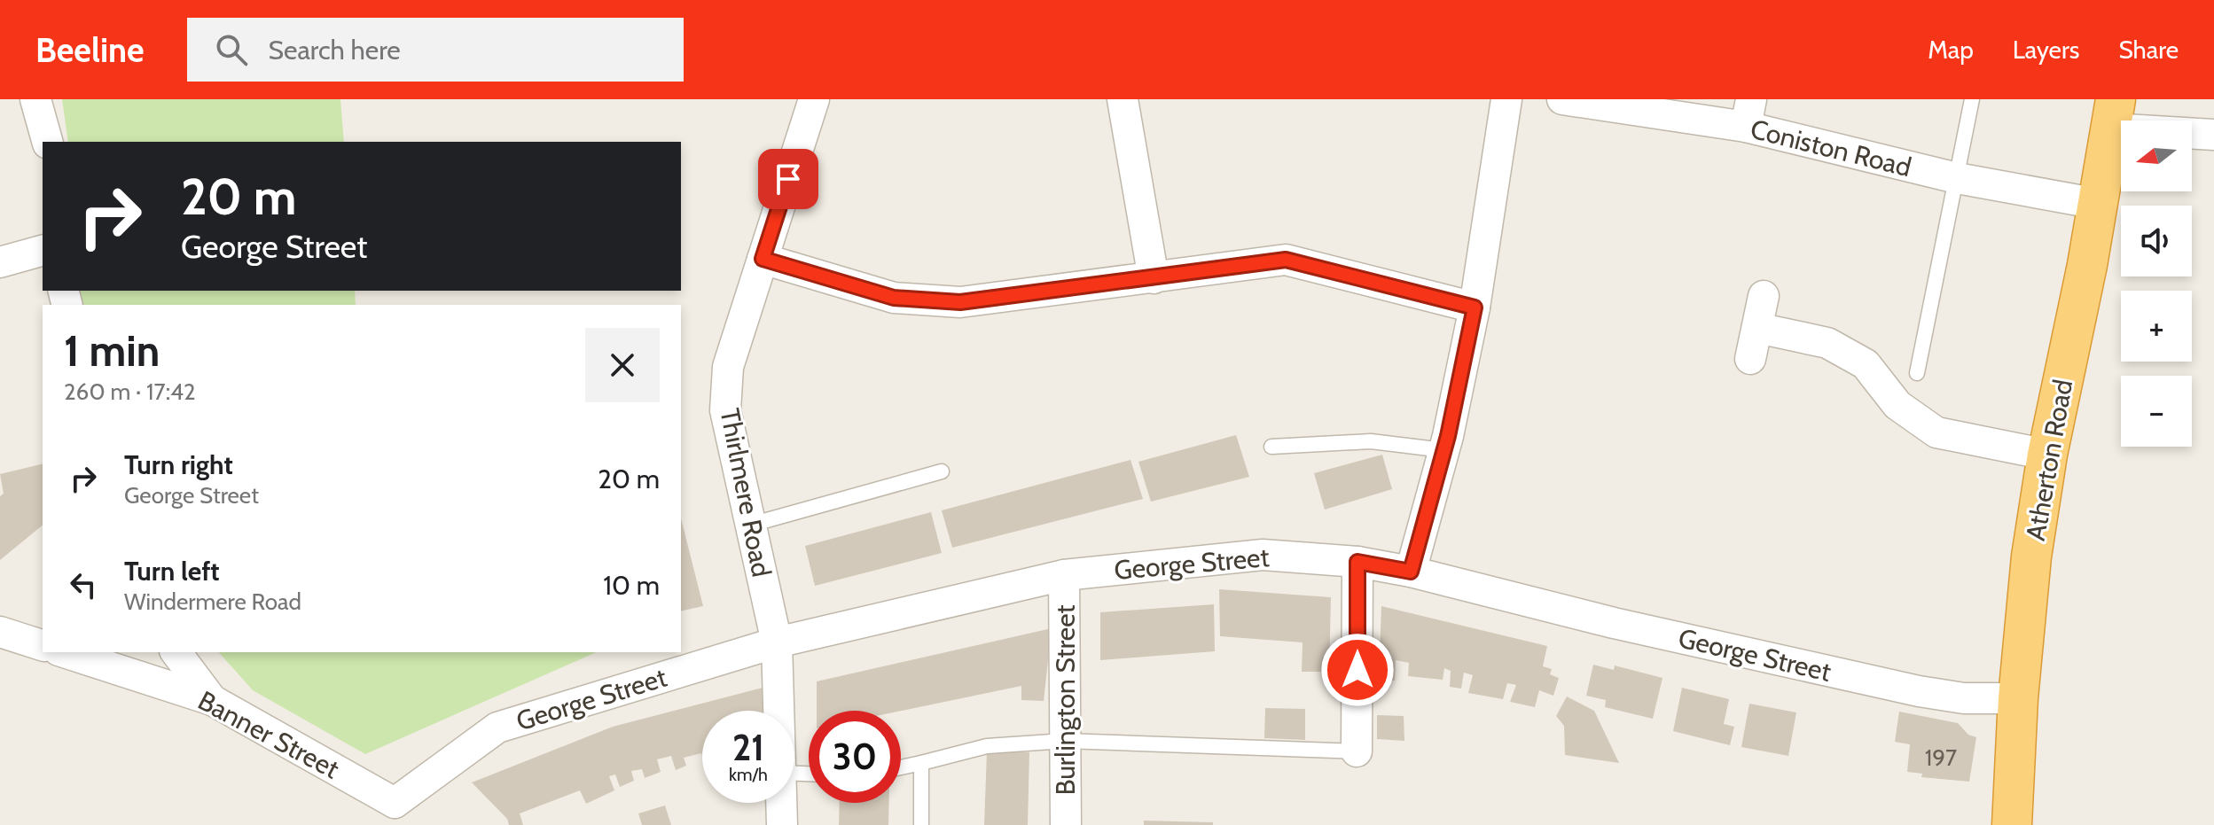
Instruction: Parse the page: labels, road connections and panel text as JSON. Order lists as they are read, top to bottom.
{
  "streets": {
    "highway": ["Atherton Road"],
    "street": [
      "Coniston Road",
      "Thirlmere Road",
      "George Street",
      "Burlington Street",
      "Banner Street"
    ]
  },
  "crossings": [
    ["Coniston Road", "Atherton Road"],
    ["Atherton Road", "George Street"],
    ["Thirlmere Road", "George Street"],
    ["George Street", "Burlington Street"],
    ["George Street", "Banner Street"]
  ],
  "house_numbers": ["197"],
  "north": "left",
  "page": {
    "header": "Beeline",
    "search": "Search here",
    "nav": ["Map", "Layers", "Share"],
    "map_buttons": ["+", "−"],
    "turn": ["20 m", "George Street"],
    "heading": ["1 min", "260 m · 17:42"],
    "list": [
      {
        "name": "Turn right",
        "note": "George Street",
        "value": "20 m"
      },
      {
        "name": "Turn left",
        "note": "Windermere Road",
        "value": "10 m"
      }
    ],
    "speed": "21 km/h",
    "limit": "30"
  }
}
